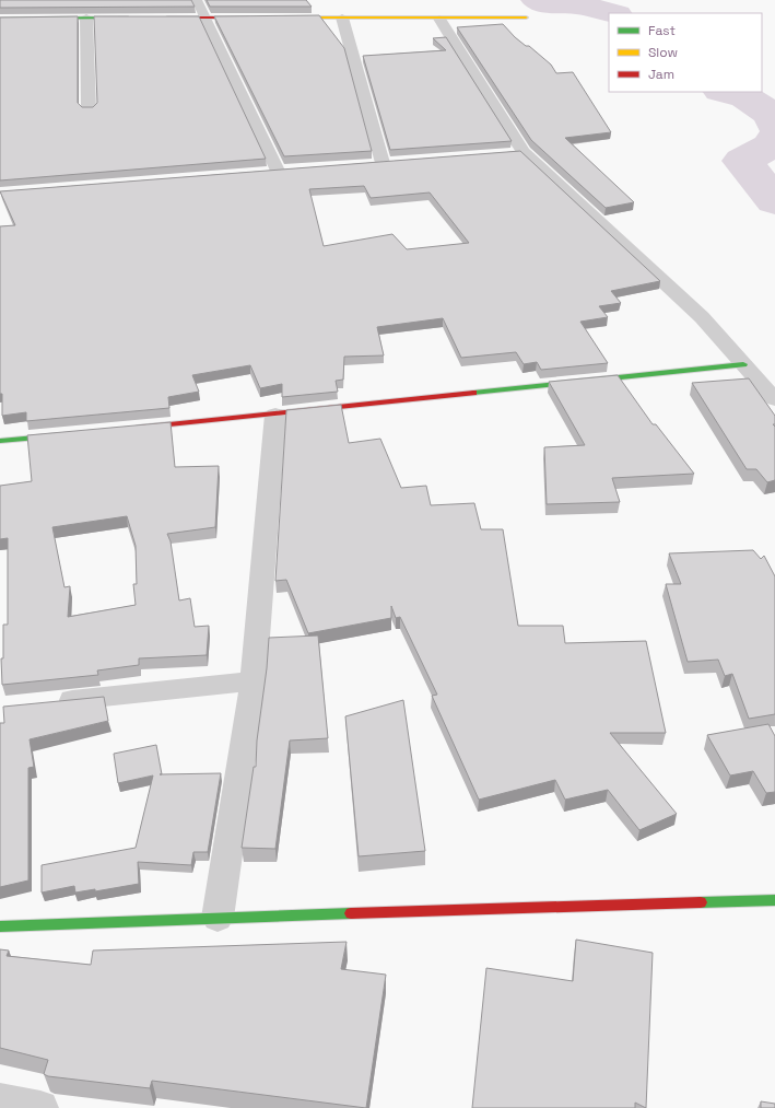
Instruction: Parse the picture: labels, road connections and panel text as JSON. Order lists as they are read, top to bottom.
{
  "legend": ["Fast", "Slow", "Jam"]
}
